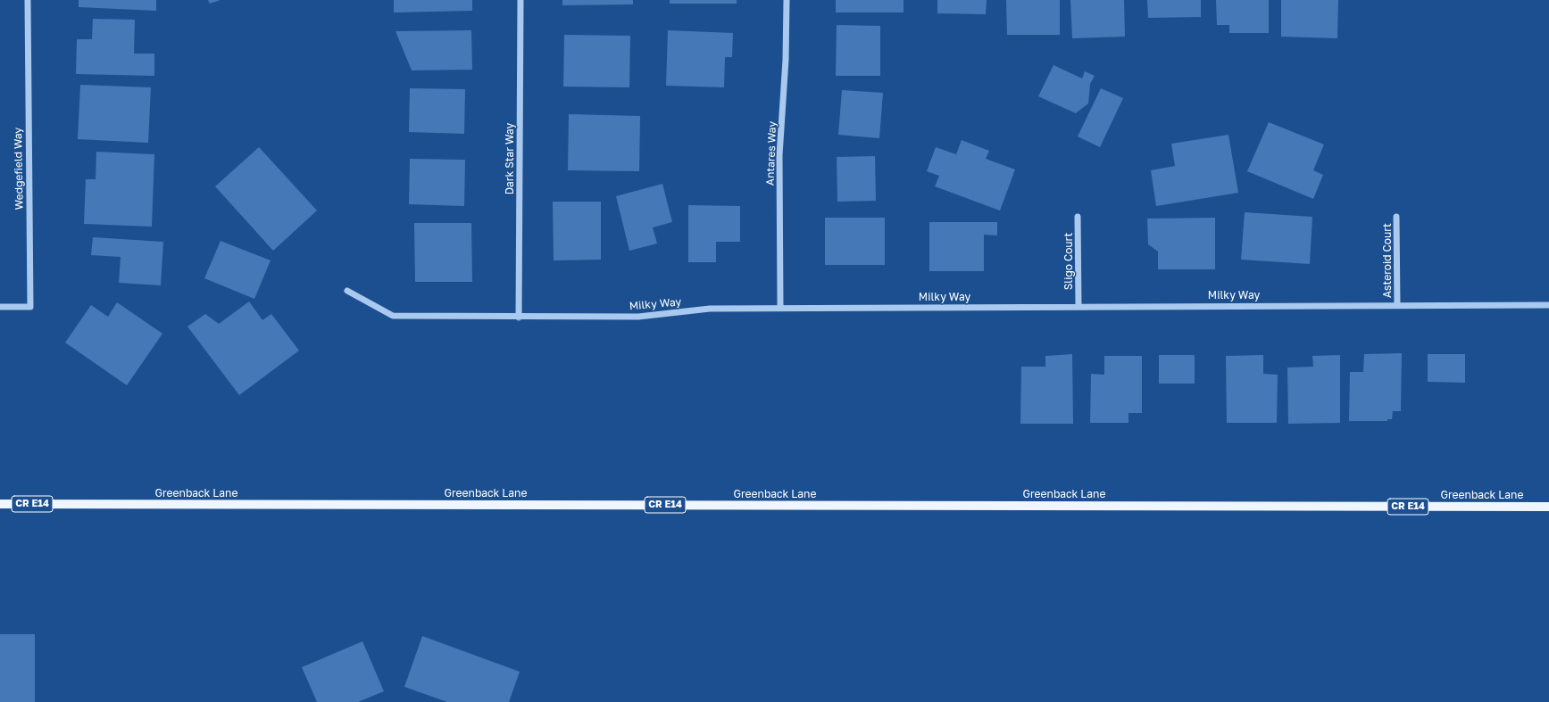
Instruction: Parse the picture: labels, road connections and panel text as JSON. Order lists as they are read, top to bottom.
{
  "streets": {
    "main road": ["Greenback Lane", "CR E14"],
    "street": [
      "Antares Way",
      "Dark Star Way",
      "Wedgefield Way",
      "Asteroid Court",
      "Sligo Court",
      "Milky Way"
    ]
  },
  "crossings": [
    ["Antares Way", "Milky Way"],
    ["Dark Star Way", "Milky Way"],
    ["Asteroid Court", "Milky Way"],
    ["Sligo Court", "Milky Way"]
  ]
}
